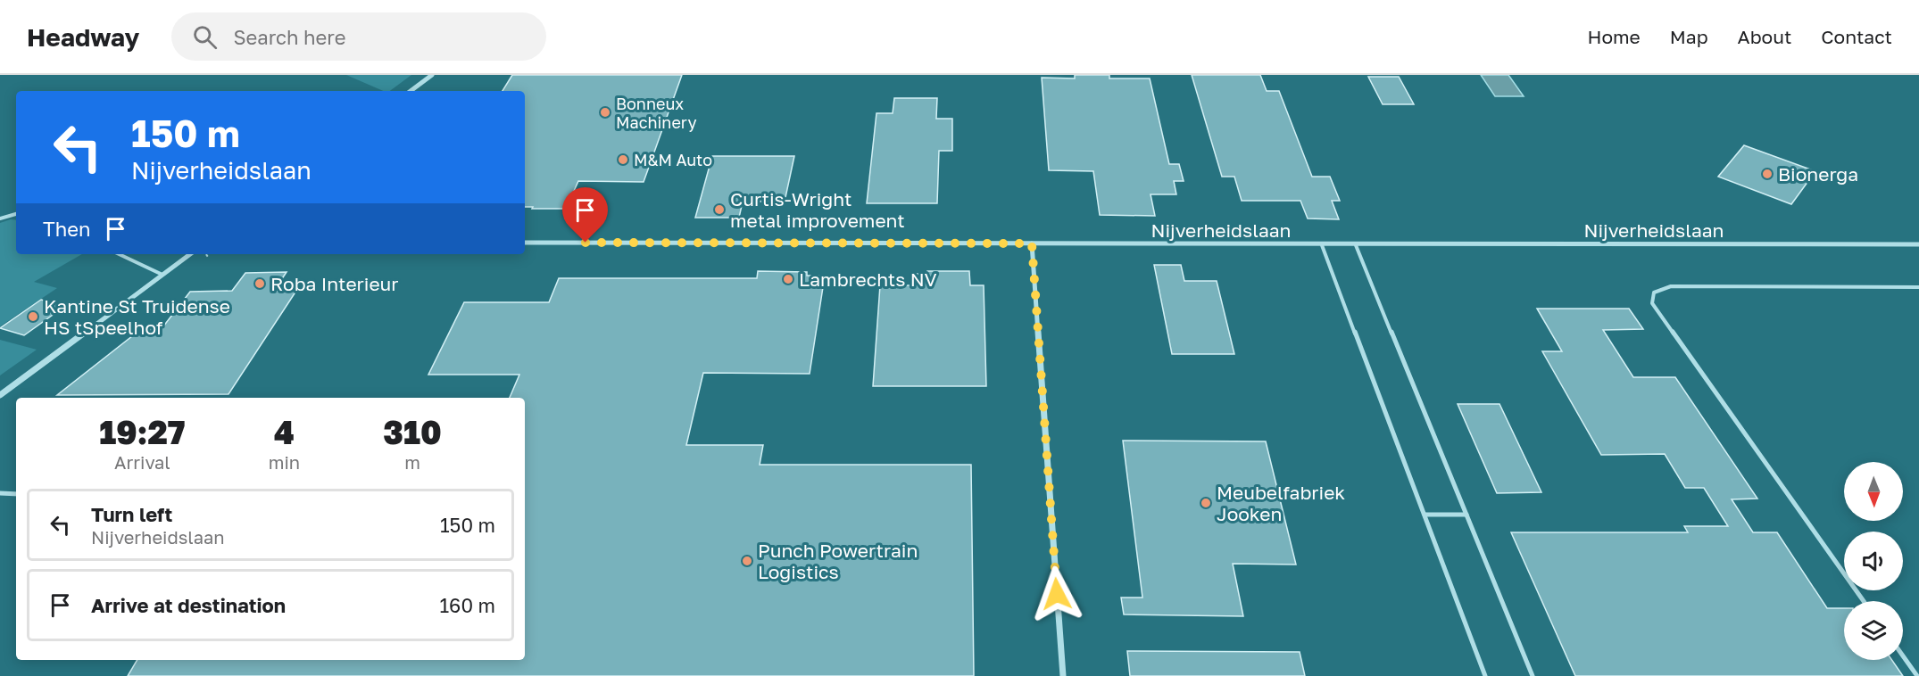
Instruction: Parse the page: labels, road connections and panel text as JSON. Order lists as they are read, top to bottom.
{
  "streets": {
    "street": ["Nijverheidslaan"]
  },
  "places": [
    "Bonneux Machinery",
    "M&M Auto",
    "Bionerga",
    "Curtis-Wright metal improvement",
    "Lambrechts NV",
    "Roba Interieur",
    "Kantine St Truidense HS tSpeelhof",
    "Meubelfabriek Jooken",
    "Punch Powertrain Logistics"
  ],
  "north": "bottom",
  "page": {
    "header": "Headway",
    "search": "Search here",
    "nav": [
      "Home",
      "Map",
      "About",
      "Contact"
    ],
    "turn": ["150 m", "Nijverheidslaan"],
    "then": "Then",
    "eta": [
      "19:27",
      "Arrival",
      "4",
      "min",
      "310",
      "m"
    ],
    "list": [
      {
        "name": "Turn left",
        "note": "Nijverheidslaan",
        "value": "150 m"
      },
      {
        "name": "Arrive at destination",
        "value": "160 m"
      }
    ]
  }
}
